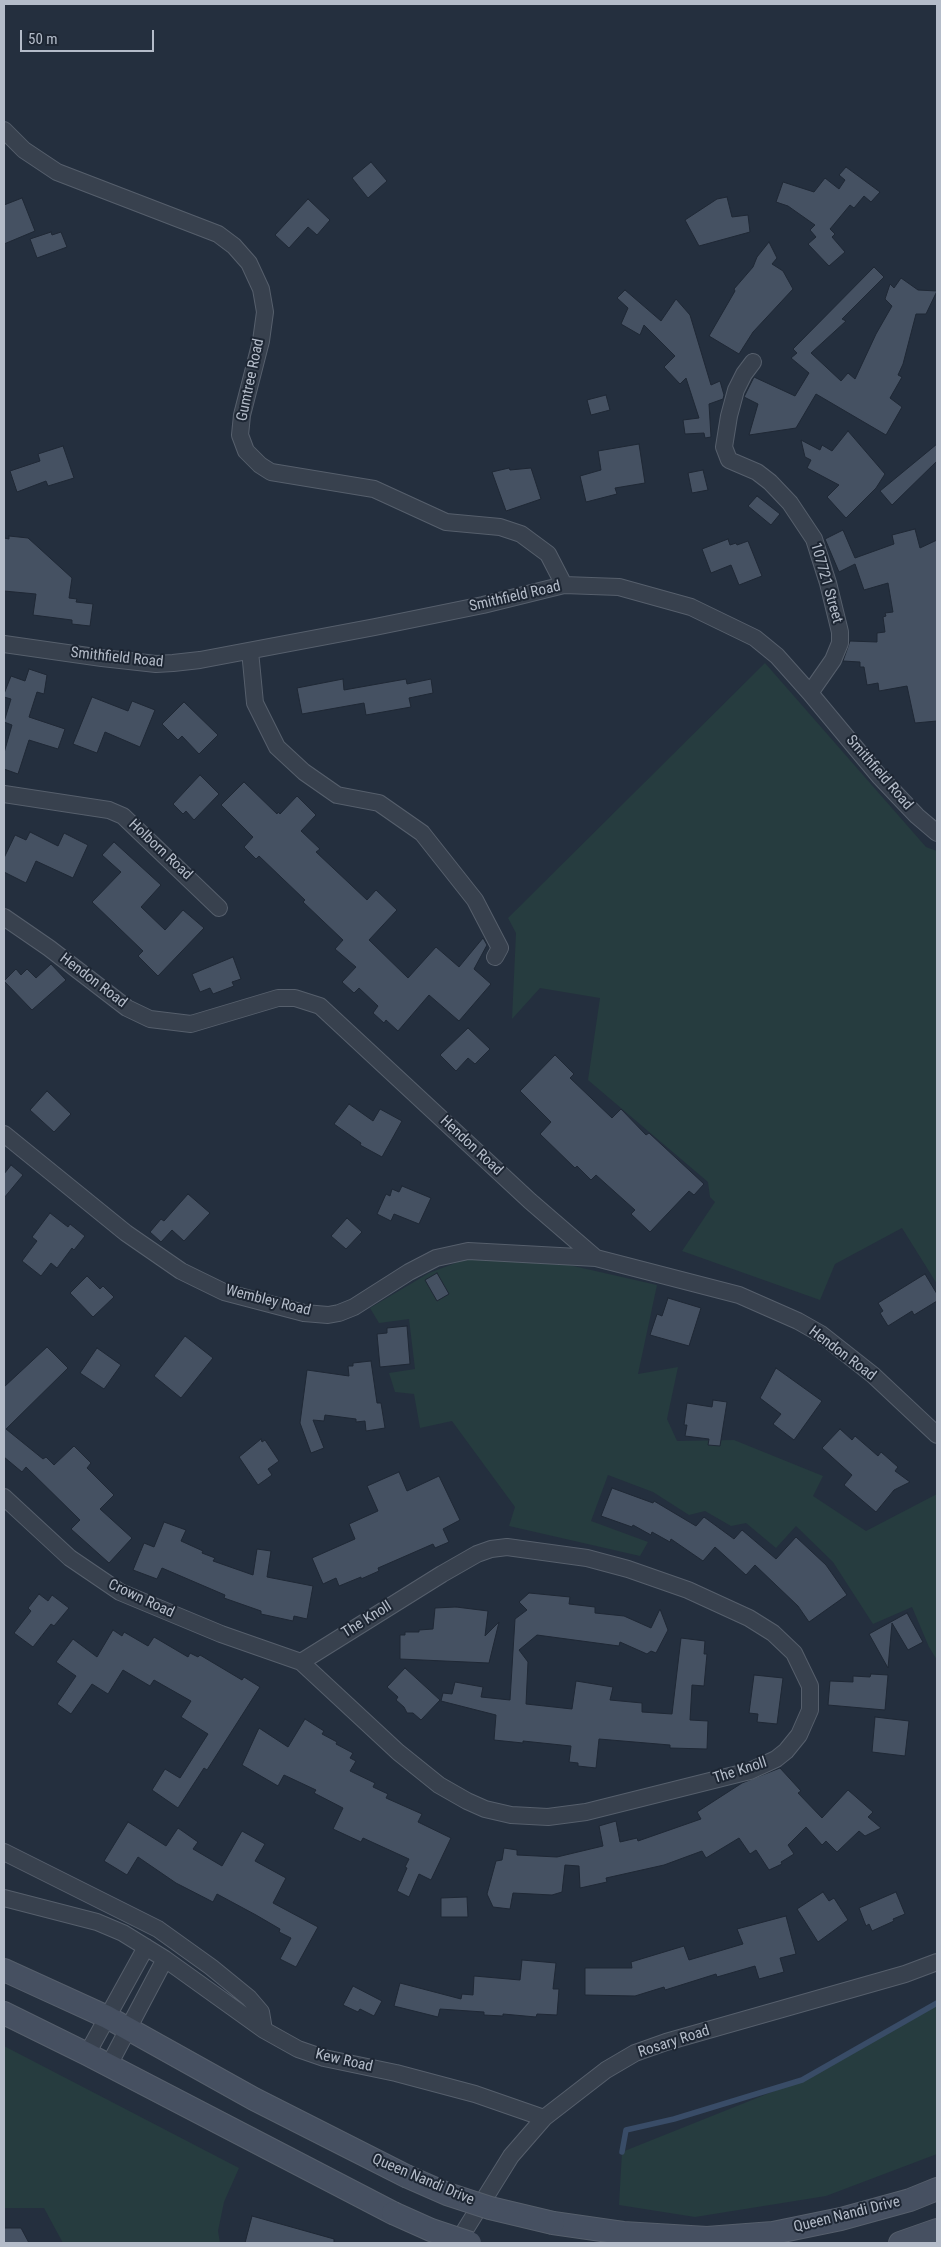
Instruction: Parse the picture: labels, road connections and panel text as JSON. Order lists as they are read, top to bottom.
{
  "streets": {
    "main road": ["Queen Nandi Drive"],
    "street": [
      "Gumtree Road",
      "107721 Street",
      "Smithfield Road",
      "Holborn Road",
      "Hendon Road",
      "Wembley Road",
      "Crown Road",
      "The Knoll",
      "Rosary Road",
      "Kew Road"
    ]
  },
  "crossings": [
    ["Gumtree Road", "Smithfield Road"],
    ["107721 Street", "Smithfield Road"],
    ["Hendon Road", "Wembley Road"],
    ["Crown Road", "The Knoll"],
    ["Rosary Road", "Kew Road"]
  ],
  "scale_bar": "50 m"
}
